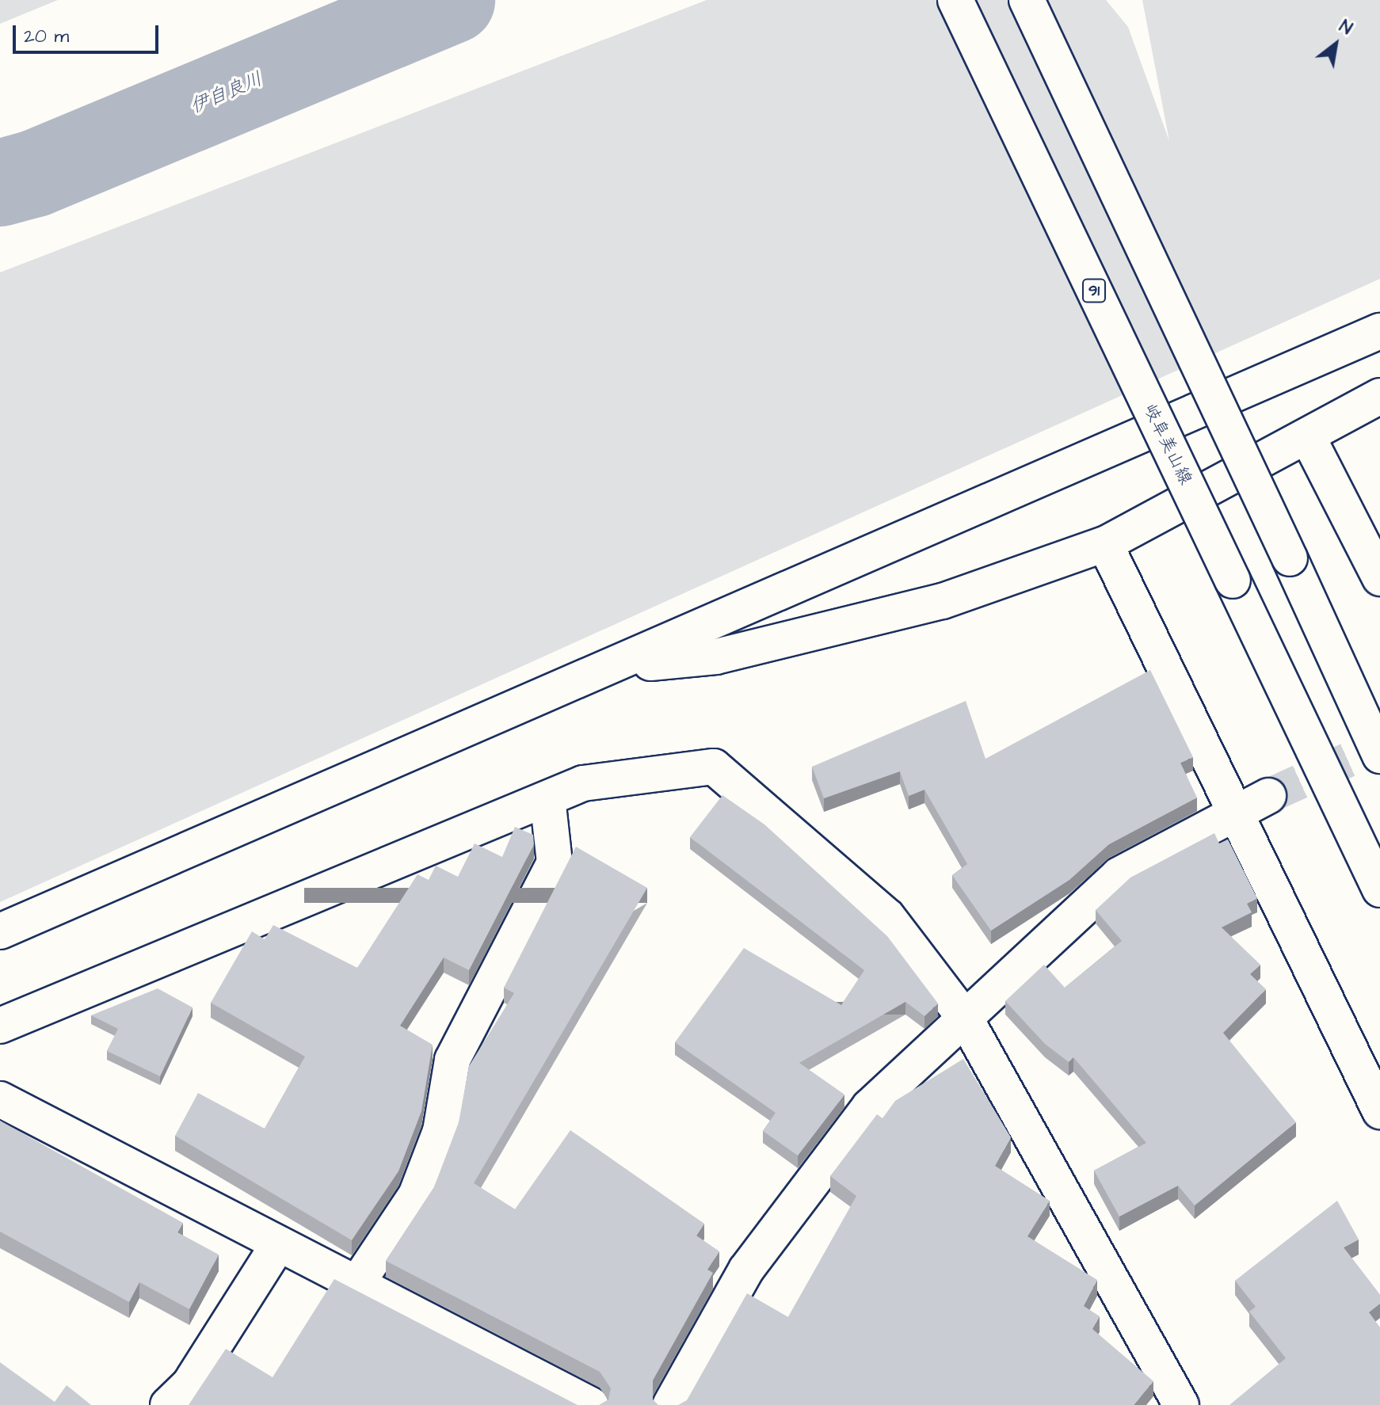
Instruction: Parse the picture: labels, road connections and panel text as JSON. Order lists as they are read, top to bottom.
{
  "streets": {
    "street": ["91", "岐阜美山線"]
  },
  "water": ["伊自良川"],
  "scale_bar": "20 m",
  "north": "top right"
}
